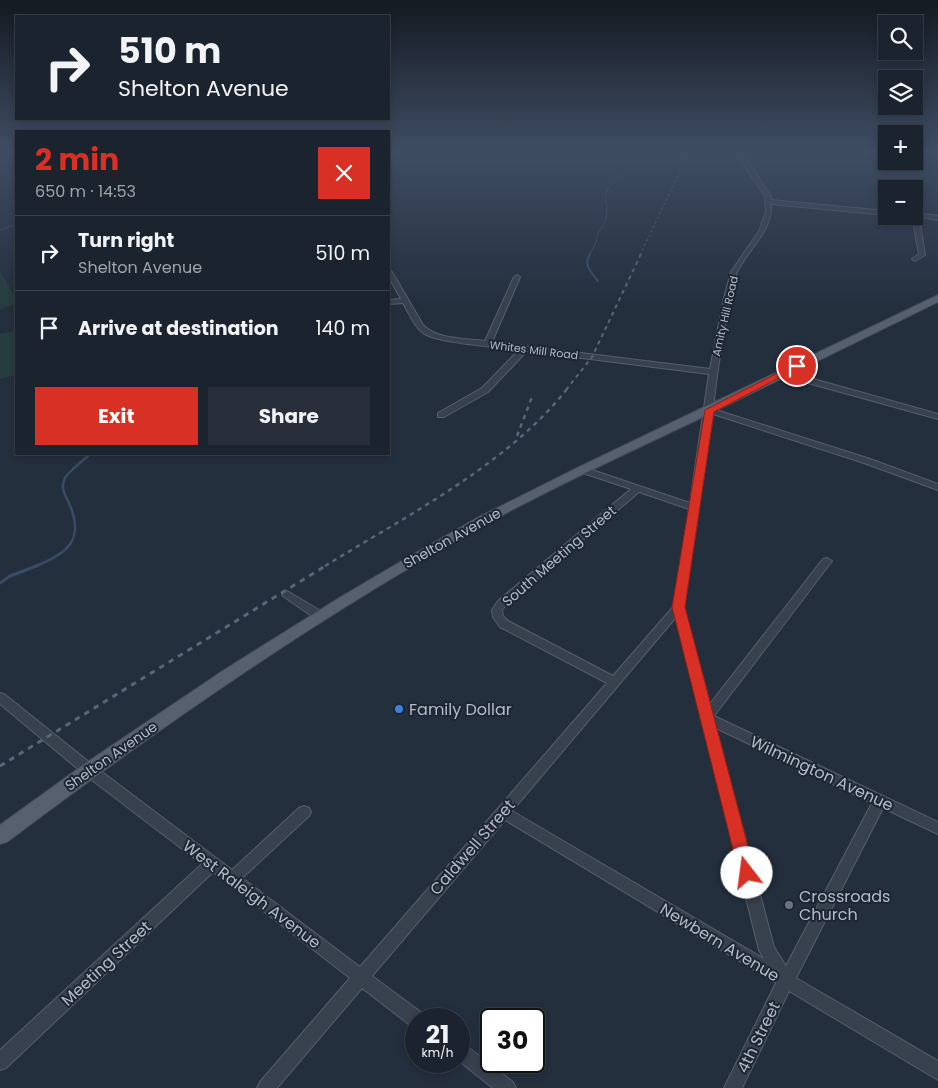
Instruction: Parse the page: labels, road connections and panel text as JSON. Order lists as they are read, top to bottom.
{
  "streets": {
    "main road": ["Shelton Avenue"],
    "street": [
      "Amity Hill Road",
      "Whites Mill Road",
      "South Meeting Street",
      "Wilmington Avenue",
      "Caldwell Street",
      "West Raleigh Avenue",
      "Newbern Avenue",
      "Meeting Street",
      "4th Street"
    ]
  },
  "crossings": [
    ["Amity Hill Road", "Whites Mill Road"],
    ["Amity Hill Road", "Shelton Avenue"],
    ["Amity Hill Road", "Caldwell Street"],
    ["Shelton Avenue", "West Raleigh Avenue"],
    ["South Meeting Street", "Caldwell Street"],
    ["Wilmington Avenue", "4th Street"],
    ["Caldwell Street", "West Raleigh Avenue"],
    ["Caldwell Street", "Newbern Avenue"],
    ["West Raleigh Avenue", "Meeting Street"],
    ["Newbern Avenue", "4th Street"]
  ],
  "places": ["Family Dollar", "Crossroads Church"],
  "page": {
    "map_buttons": ["+", "−"],
    "turn": ["510 m", "Shelton Avenue"],
    "heading": ["2 min", "650 m · 14:53"],
    "list": [
      {
        "name": "Turn right",
        "note": "Shelton Avenue",
        "value": "510 m"
      },
      {
        "name": "Arrive at destination",
        "value": "140 m"
      }
    ],
    "buttons": ["Exit", "Share"],
    "speed": "21 km/h",
    "limit": "30"
  }
}
